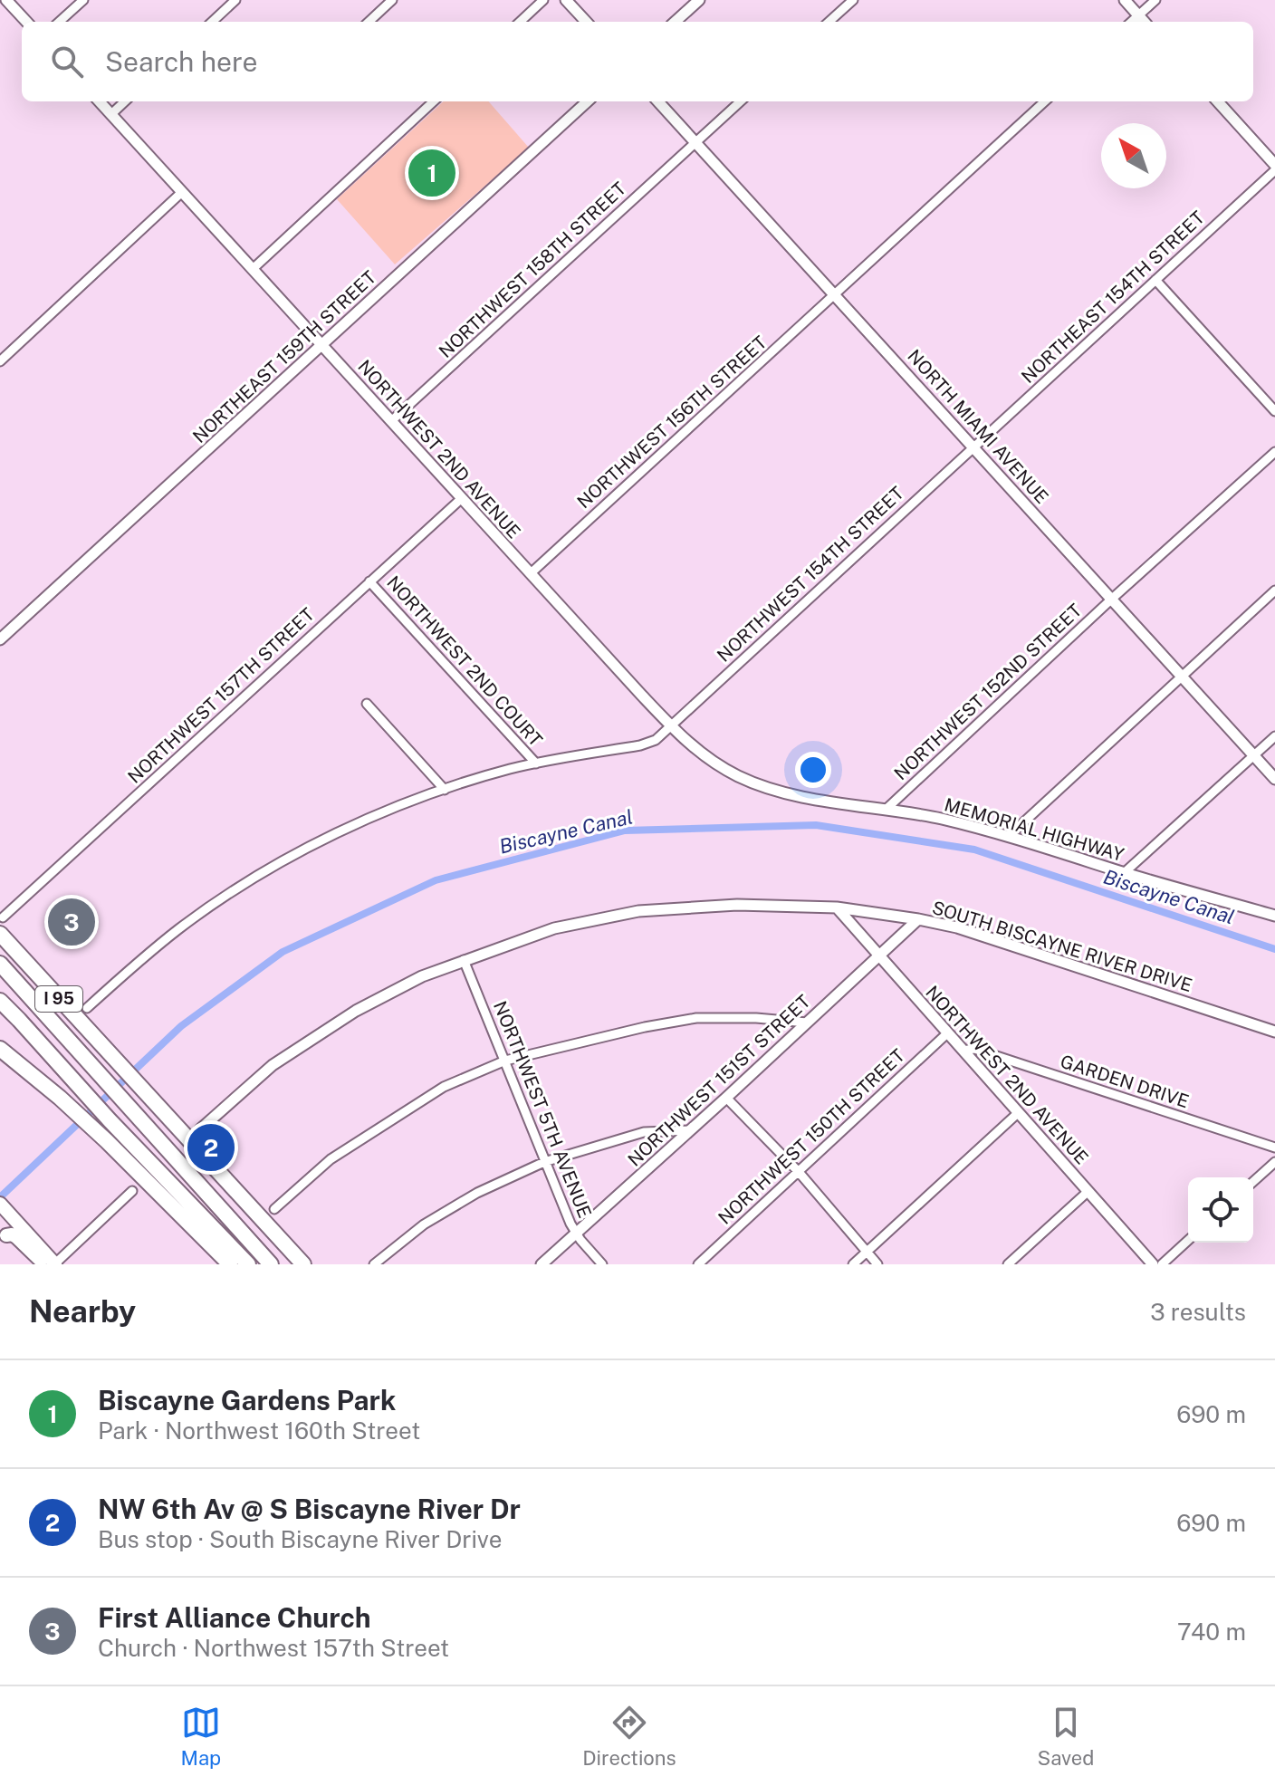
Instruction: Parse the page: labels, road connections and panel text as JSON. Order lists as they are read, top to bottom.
{
  "streets": {
    "highway": ["I 95"],
    "street": [
      "NORTHWEST 158TH STREET",
      "NORTHEAST 154TH STREET",
      "NORTHEAST 159TH STREET",
      "NORTHWEST 156TH STREET",
      "NORTH MIAMI AVENUE",
      "NORTHWEST 2ND AVENUE",
      "NORTHWEST 154TH STREET",
      "NORTHWEST 2ND COURT",
      "NORTHWEST 152ND STREET",
      "NORTHWEST 157TH STREET",
      "MEMORIAL HIGHWAY",
      "SOUTH BISCAYNE RIVER DRIVE",
      "NORTHWEST 151ST STREET",
      "GARDEN DRIVE",
      "NORTHWEST 5TH AVENUE",
      "NORTHWEST 150TH STREET"
    ]
  },
  "crossings": [
    ["NORTHWEST 158TH STREET", "NORTH MIAMI AVENUE"],
    ["NORTHWEST 158TH STREET", "NORTHWEST 2ND AVENUE"],
    ["NORTHEAST 154TH STREET", "NORTH MIAMI AVENUE"],
    ["NORTHEAST 154TH STREET", "NORTHWEST 154TH STREET"],
    ["NORTHEAST 159TH STREET", "NORTHWEST 2ND AVENUE"],
    ["NORTHWEST 156TH STREET", "NORTH MIAMI AVENUE"],
    ["NORTHWEST 156TH STREET", "NORTHWEST 2ND AVENUE"],
    ["NORTH MIAMI AVENUE", "NORTHWEST 154TH STREET"],
    ["NORTH MIAMI AVENUE", "NORTHWEST 152ND STREET"],
    ["NORTHWEST 2ND AVENUE", "NORTHWEST 154TH STREET"],
    ["NORTHWEST 2ND AVENUE", "NORTHWEST 157TH STREET"],
    ["NORTHWEST 2ND AVENUE", "MEMORIAL HIGHWAY"],
    ["NORTHWEST 2ND AVENUE", "SOUTH BISCAYNE RIVER DRIVE"],
    ["NORTHWEST 2ND AVENUE", "NORTHWEST 151ST STREET"],
    ["NORTHWEST 2ND AVENUE", "GARDEN DRIVE"],
    ["NORTHWEST 2ND AVENUE", "NORTHWEST 150TH STREET"],
    ["NORTHWEST 154TH STREET", "NORTHWEST 2ND COURT"],
    ["NORTHWEST 154TH STREET", "I 95"],
    ["NORTHWEST 2ND COURT", "NORTHWEST 157TH STREET"],
    ["NORTHWEST 152ND STREET", "MEMORIAL HIGHWAY"],
    ["SOUTH BISCAYNE RIVER DRIVE", "NORTHWEST 151ST STREET"],
    ["SOUTH BISCAYNE RIVER DRIVE", "NORTHWEST 5TH AVENUE"],
    ["NORTHWEST 151ST STREET", "NORTHWEST 5TH AVENUE"]
  ],
  "water": ["Biscayne Canal"],
  "north": "top left",
  "page": {
    "search": "Search here",
    "pins": ["1", "3", "2"],
    "heading": ["Nearby", "3 results"],
    "list": [
      {
        "mark": "1",
        "name": "Biscayne Gardens Park",
        "note": "Park · Northwest 160th Street",
        "value": "690 m"
      },
      {
        "mark": "2",
        "name": "NW 6th Av @ S Biscayne River Dr",
        "note": "Bus stop · South Biscayne River Drive",
        "value": "690 m"
      },
      {
        "mark": "3",
        "name": "First Alliance Church",
        "note": "Church · Northwest 157th Street",
        "value": "740 m"
      }
    ],
    "nav": ["Map", "Directions", "Saved"]
  }
}
